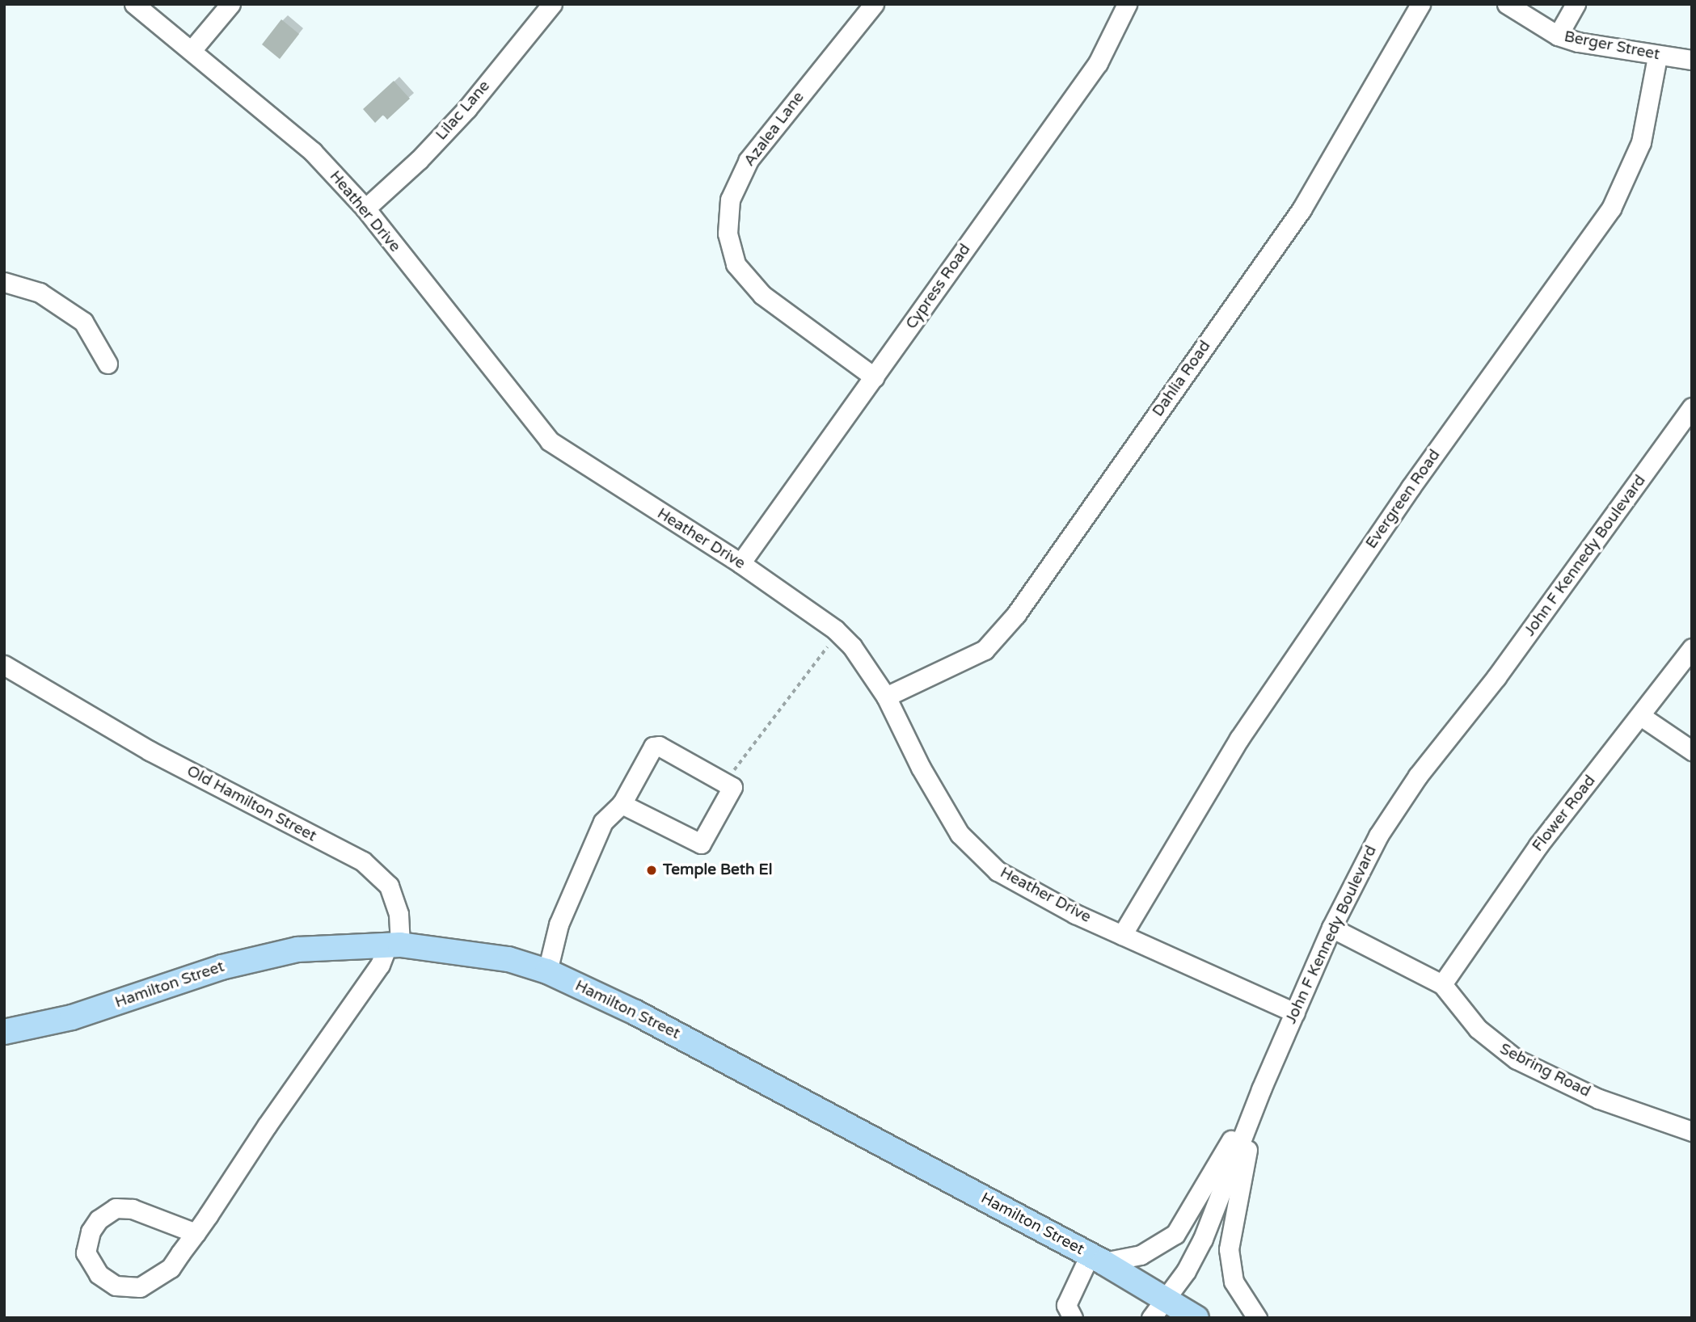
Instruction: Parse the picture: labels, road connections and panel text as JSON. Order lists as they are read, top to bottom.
{
  "streets": {
    "main road": ["Hamilton Street"],
    "street": [
      "Berger Street",
      "Lilac Lane",
      "Azalea Lane",
      "Heather Drive",
      "Cypress Road",
      "Dahlia Road",
      "Evergreen Road",
      "John F Kennedy Boulevard",
      "Old Hamilton Street",
      "Flower Road",
      "Sebring Road"
    ]
  },
  "crossings": [
    ["Berger Street", "Evergreen Road"],
    ["Lilac Lane", "Heather Drive"],
    ["Azalea Lane", "Cypress Road"],
    ["Heather Drive", "Cypress Road"],
    ["Heather Drive", "Dahlia Road"],
    ["Heather Drive", "Evergreen Road"],
    ["Heather Drive", "John F Kennedy Boulevard"],
    ["John F Kennedy Boulevard", "Hamilton Street"],
    ["John F Kennedy Boulevard", "Sebring Road"],
    ["Old Hamilton Street", "Hamilton Street"],
    ["Flower Road", "Sebring Road"]
  ],
  "places": ["Temple Beth El"]
}
